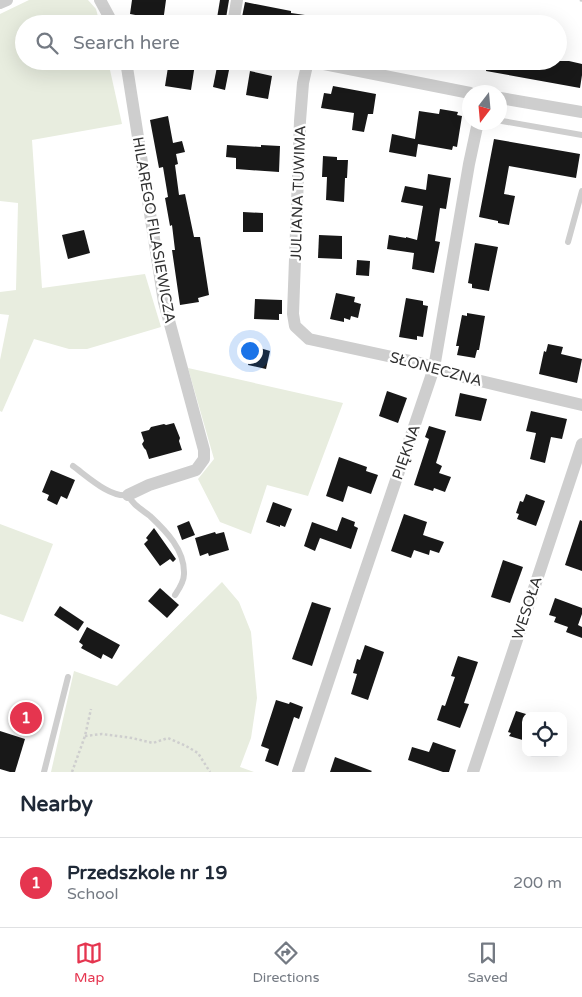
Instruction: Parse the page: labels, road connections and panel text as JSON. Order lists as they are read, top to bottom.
{
  "streets": {
    "street": [
      "JULIANA TUWIMA",
      "HILAREGO FILASIEWICZA",
      "SŁONECZNA",
      "PIĘKNA",
      "WESOŁA"
    ]
  },
  "crossings": [
    ["JULIANA TUWIMA", "SŁONECZNA"],
    ["SŁONECZNA", "PIĘKNA"]
  ],
  "north": "bottom",
  "page": {
    "search": "Search here",
    "pins": "1",
    "heading": "Nearby",
    "list": [
      {
        "mark": "1",
        "name": "Przedszkole nr 19",
        "note": "School",
        "value": "200 m"
      }
    ],
    "nav": ["Map", "Directions", "Saved"]
  }
}
